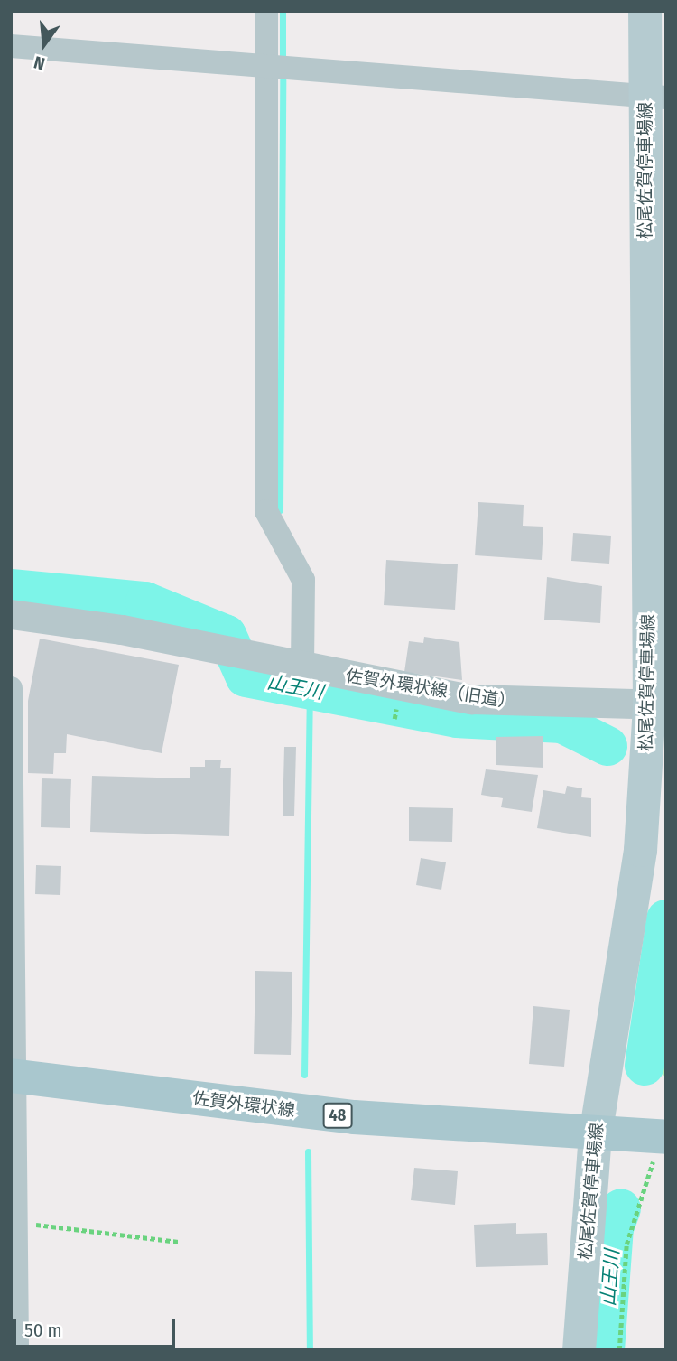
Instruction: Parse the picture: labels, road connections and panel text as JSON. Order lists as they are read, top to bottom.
{
  "streets": {
    "main road": ["松尾佐賀停車場線", "佐賀外環状線", "48"],
    "street": ["佐賀外環状線（旧道）"]
  },
  "crossings": [
    ["松尾佐賀停車場線", "佐賀外環状線（旧道）"],
    ["松尾佐賀停車場線", "佐賀外環状線"]
  ],
  "water": ["山王川"],
  "scale_bar": "50 m",
  "north": "bottom"
}
